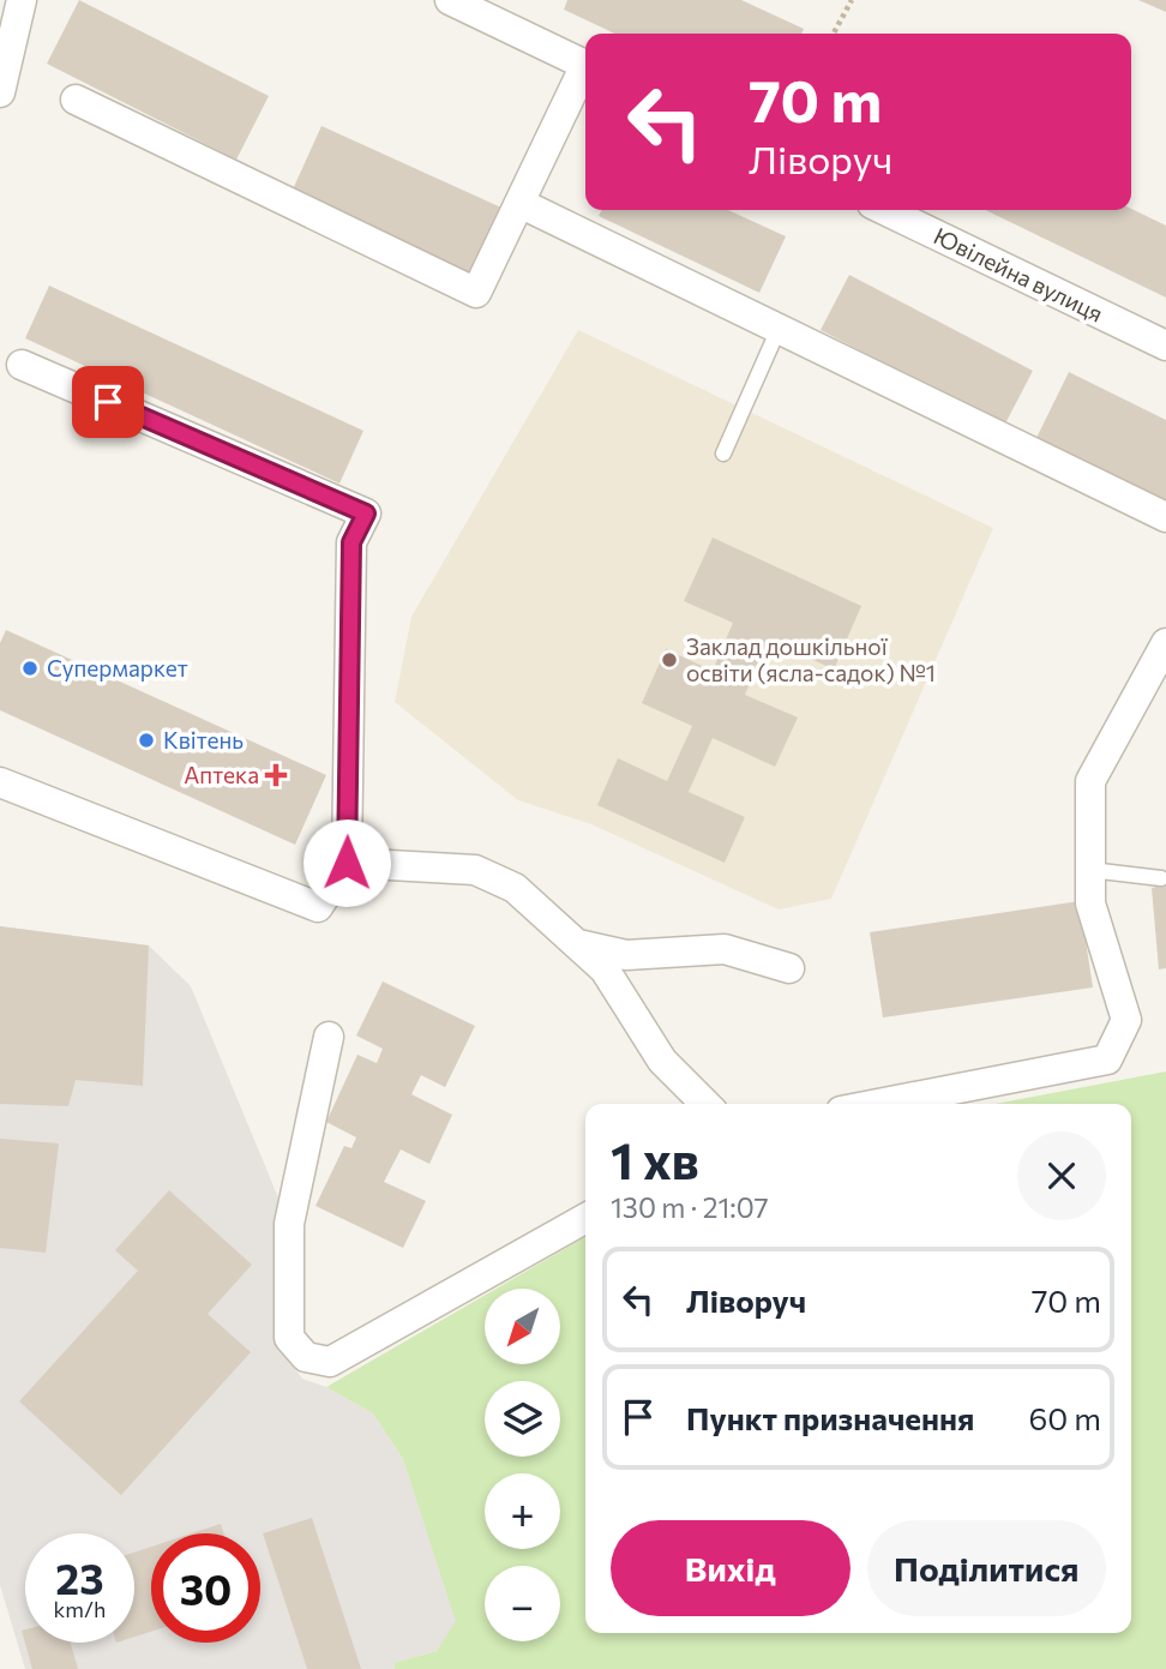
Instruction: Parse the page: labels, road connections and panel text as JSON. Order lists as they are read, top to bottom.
{
  "streets": {
    "street": ["Ювілейна вулиця"]
  },
  "places": {
    "other": ["Заклад дошкільної освіти (ясла-садок) №1", "Супермаркет", "Квітень"],
    "health": ["Аптека"]
  },
  "north": "bottom left",
  "page": {
    "turn": ["70 m", "Ліворуч"],
    "heading": ["1 хв", "130 m · 21:07"],
    "list": [
      {
        "name": "Ліворуч",
        "value": "70 m"
      },
      {
        "name": "Пункт призначення",
        "value": "60 m"
      }
    ],
    "map_buttons": ["+", "−"],
    "buttons": ["Вихід", "Поділитися"],
    "speed": "23 km/h",
    "limit": "30"
  }
}
